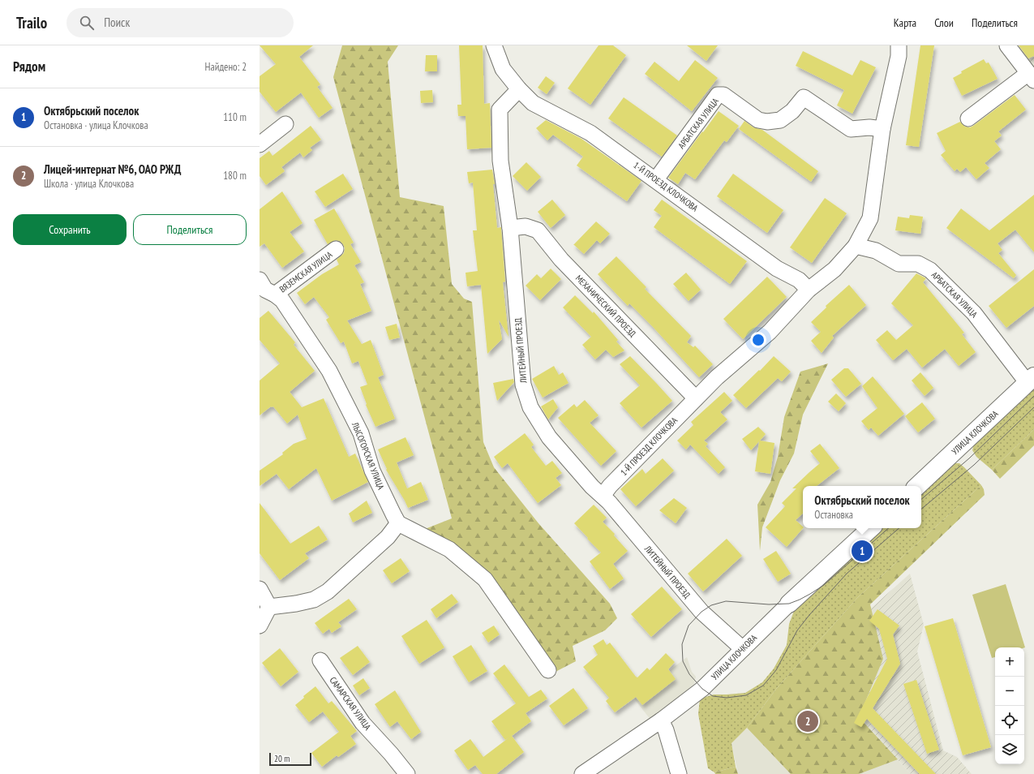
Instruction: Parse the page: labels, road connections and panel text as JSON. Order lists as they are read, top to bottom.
{
  "streets": {
    "street": [
      "АРБАТСКАЯ УЛИЦА",
      "1-Й ПРОЕЗД КЛОЧКОВА",
      "ВЯЗЕМСКАЯ УЛИЦА",
      "МЕХАНИЧЕСКИЙ ПРОЕЗД",
      "ЛИТЕЙНЫЙ ПРОЕЗД",
      "УЛИЦА КЛОЧКОВА",
      "ЛЫСОГОРСКАЯ УЛИЦА",
      "САМАРСКАЯ УЛИЦА"
    ]
  },
  "crossings": [
    ["АРБАТСКАЯ УЛИЦА", "1-Й ПРОЕЗД КЛОЧКОВА"],
    ["АРБАТСКАЯ УЛИЦА", "УЛИЦА КЛОЧКОВА"],
    ["1-Й ПРОЕЗД КЛОЧКОВА", "МЕХАНИЧЕСКИЙ ПРОЕЗД"],
    ["1-Й ПРОЕЗД КЛОЧКОВА", "ЛИТЕЙНЫЙ ПРОЕЗД"],
    ["ВЯЗЕМСКАЯ УЛИЦА", "ЛЫСОГОРСКАЯ УЛИЦА"],
    ["МЕХАНИЧЕСКИЙ ПРОЕЗД", "ЛИТЕЙНЫЙ ПРОЕЗД"],
    ["ЛИТЕЙНЫЙ ПРОЕЗД", "УЛИЦА КЛОЧКОВА"]
  ],
  "scale_bar": "20 m",
  "page": {
    "header": "Trailo",
    "search": "Поиск",
    "nav": ["Карта", "Слои", "Поделиться"],
    "heading": ["Рядом", "Найдено: 2"],
    "list": [
      {
        "mark": "1",
        "name": "Октябрьский поселок",
        "note": "Остановка · улица Клочкова",
        "value": "110 m"
      },
      {
        "mark": "2",
        "name": "Лицей-интернат №6, ОАО РЖД",
        "note": "Школа · улица Клочкова",
        "value": "180 m"
      }
    ],
    "buttons": ["Сохранить", "Поделиться"],
    "popup": ["Октябрьский поселок", "Остановка"],
    "pins": ["1", "2"],
    "map_buttons": ["+", "−"],
    "scale": "20 m"
  }
}
